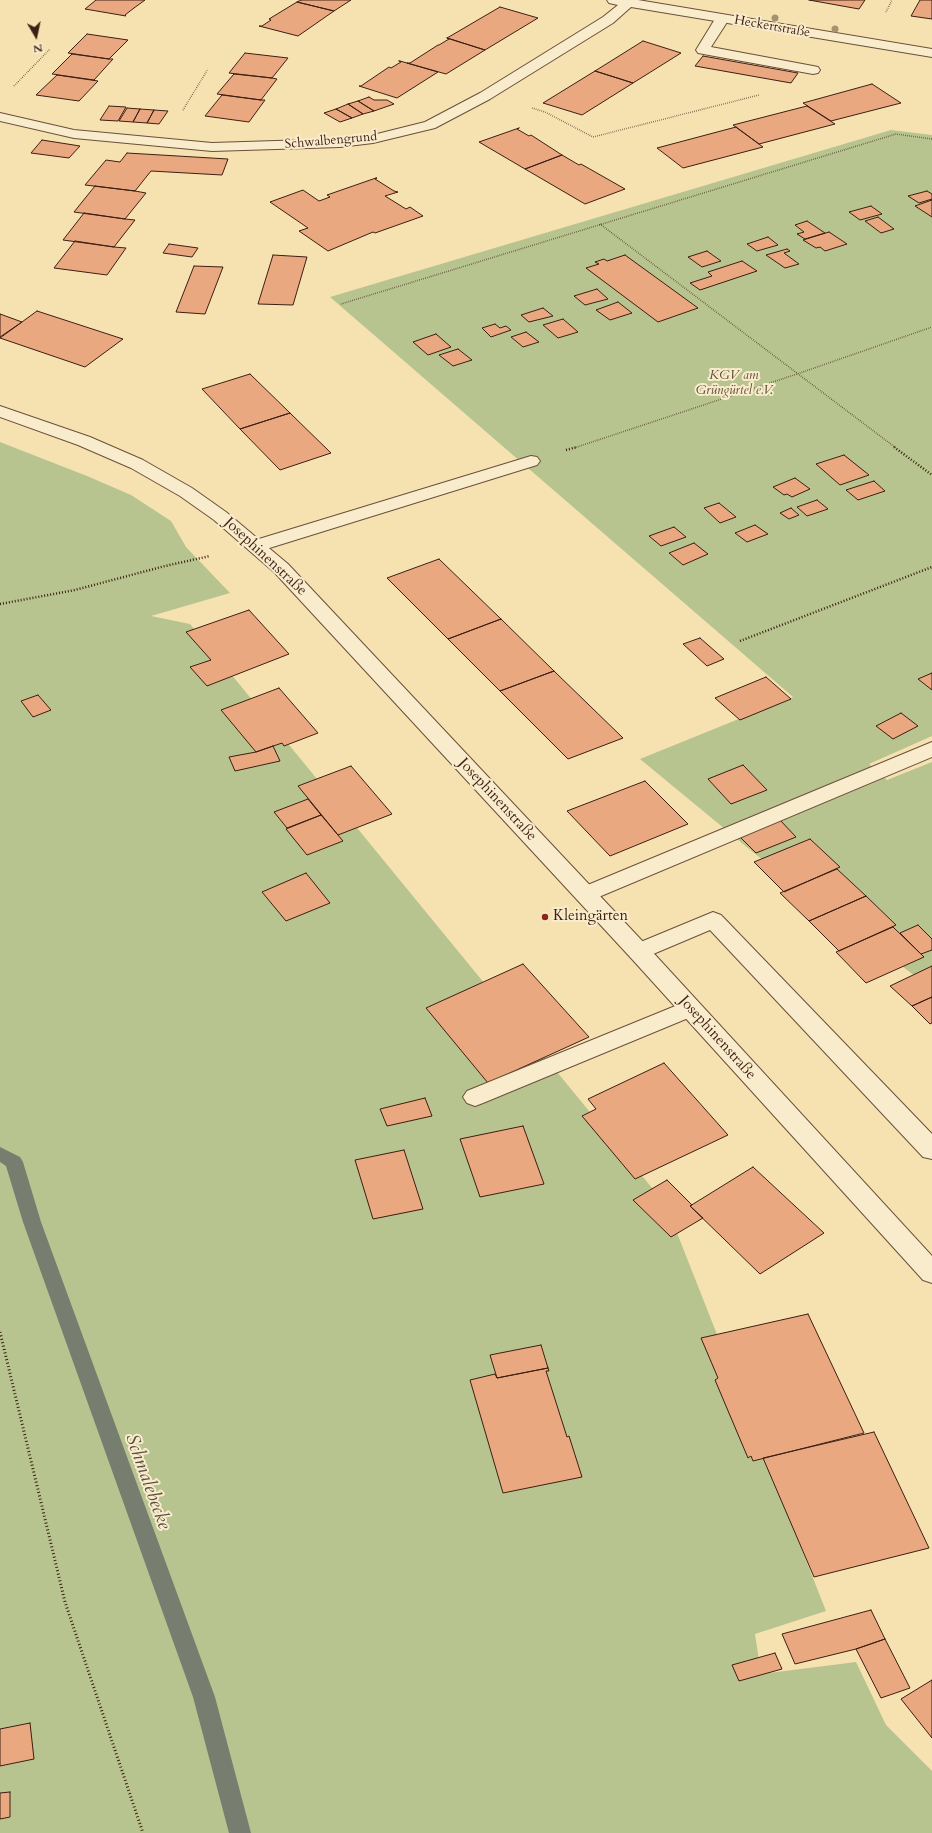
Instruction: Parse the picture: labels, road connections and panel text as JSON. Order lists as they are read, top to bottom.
{
  "streets": {
    "street": ["Heckertstraße", "Schwalbengrund", "Josephinenstraße"]
  },
  "crossings": [
    ["Heckertstraße", "Schwalbengrund"]
  ],
  "water": ["Schmalebecke"],
  "parks": ["KGV am Grüngürtel e.V."],
  "places": ["Kleingärten"],
  "north": "bottom"
}
